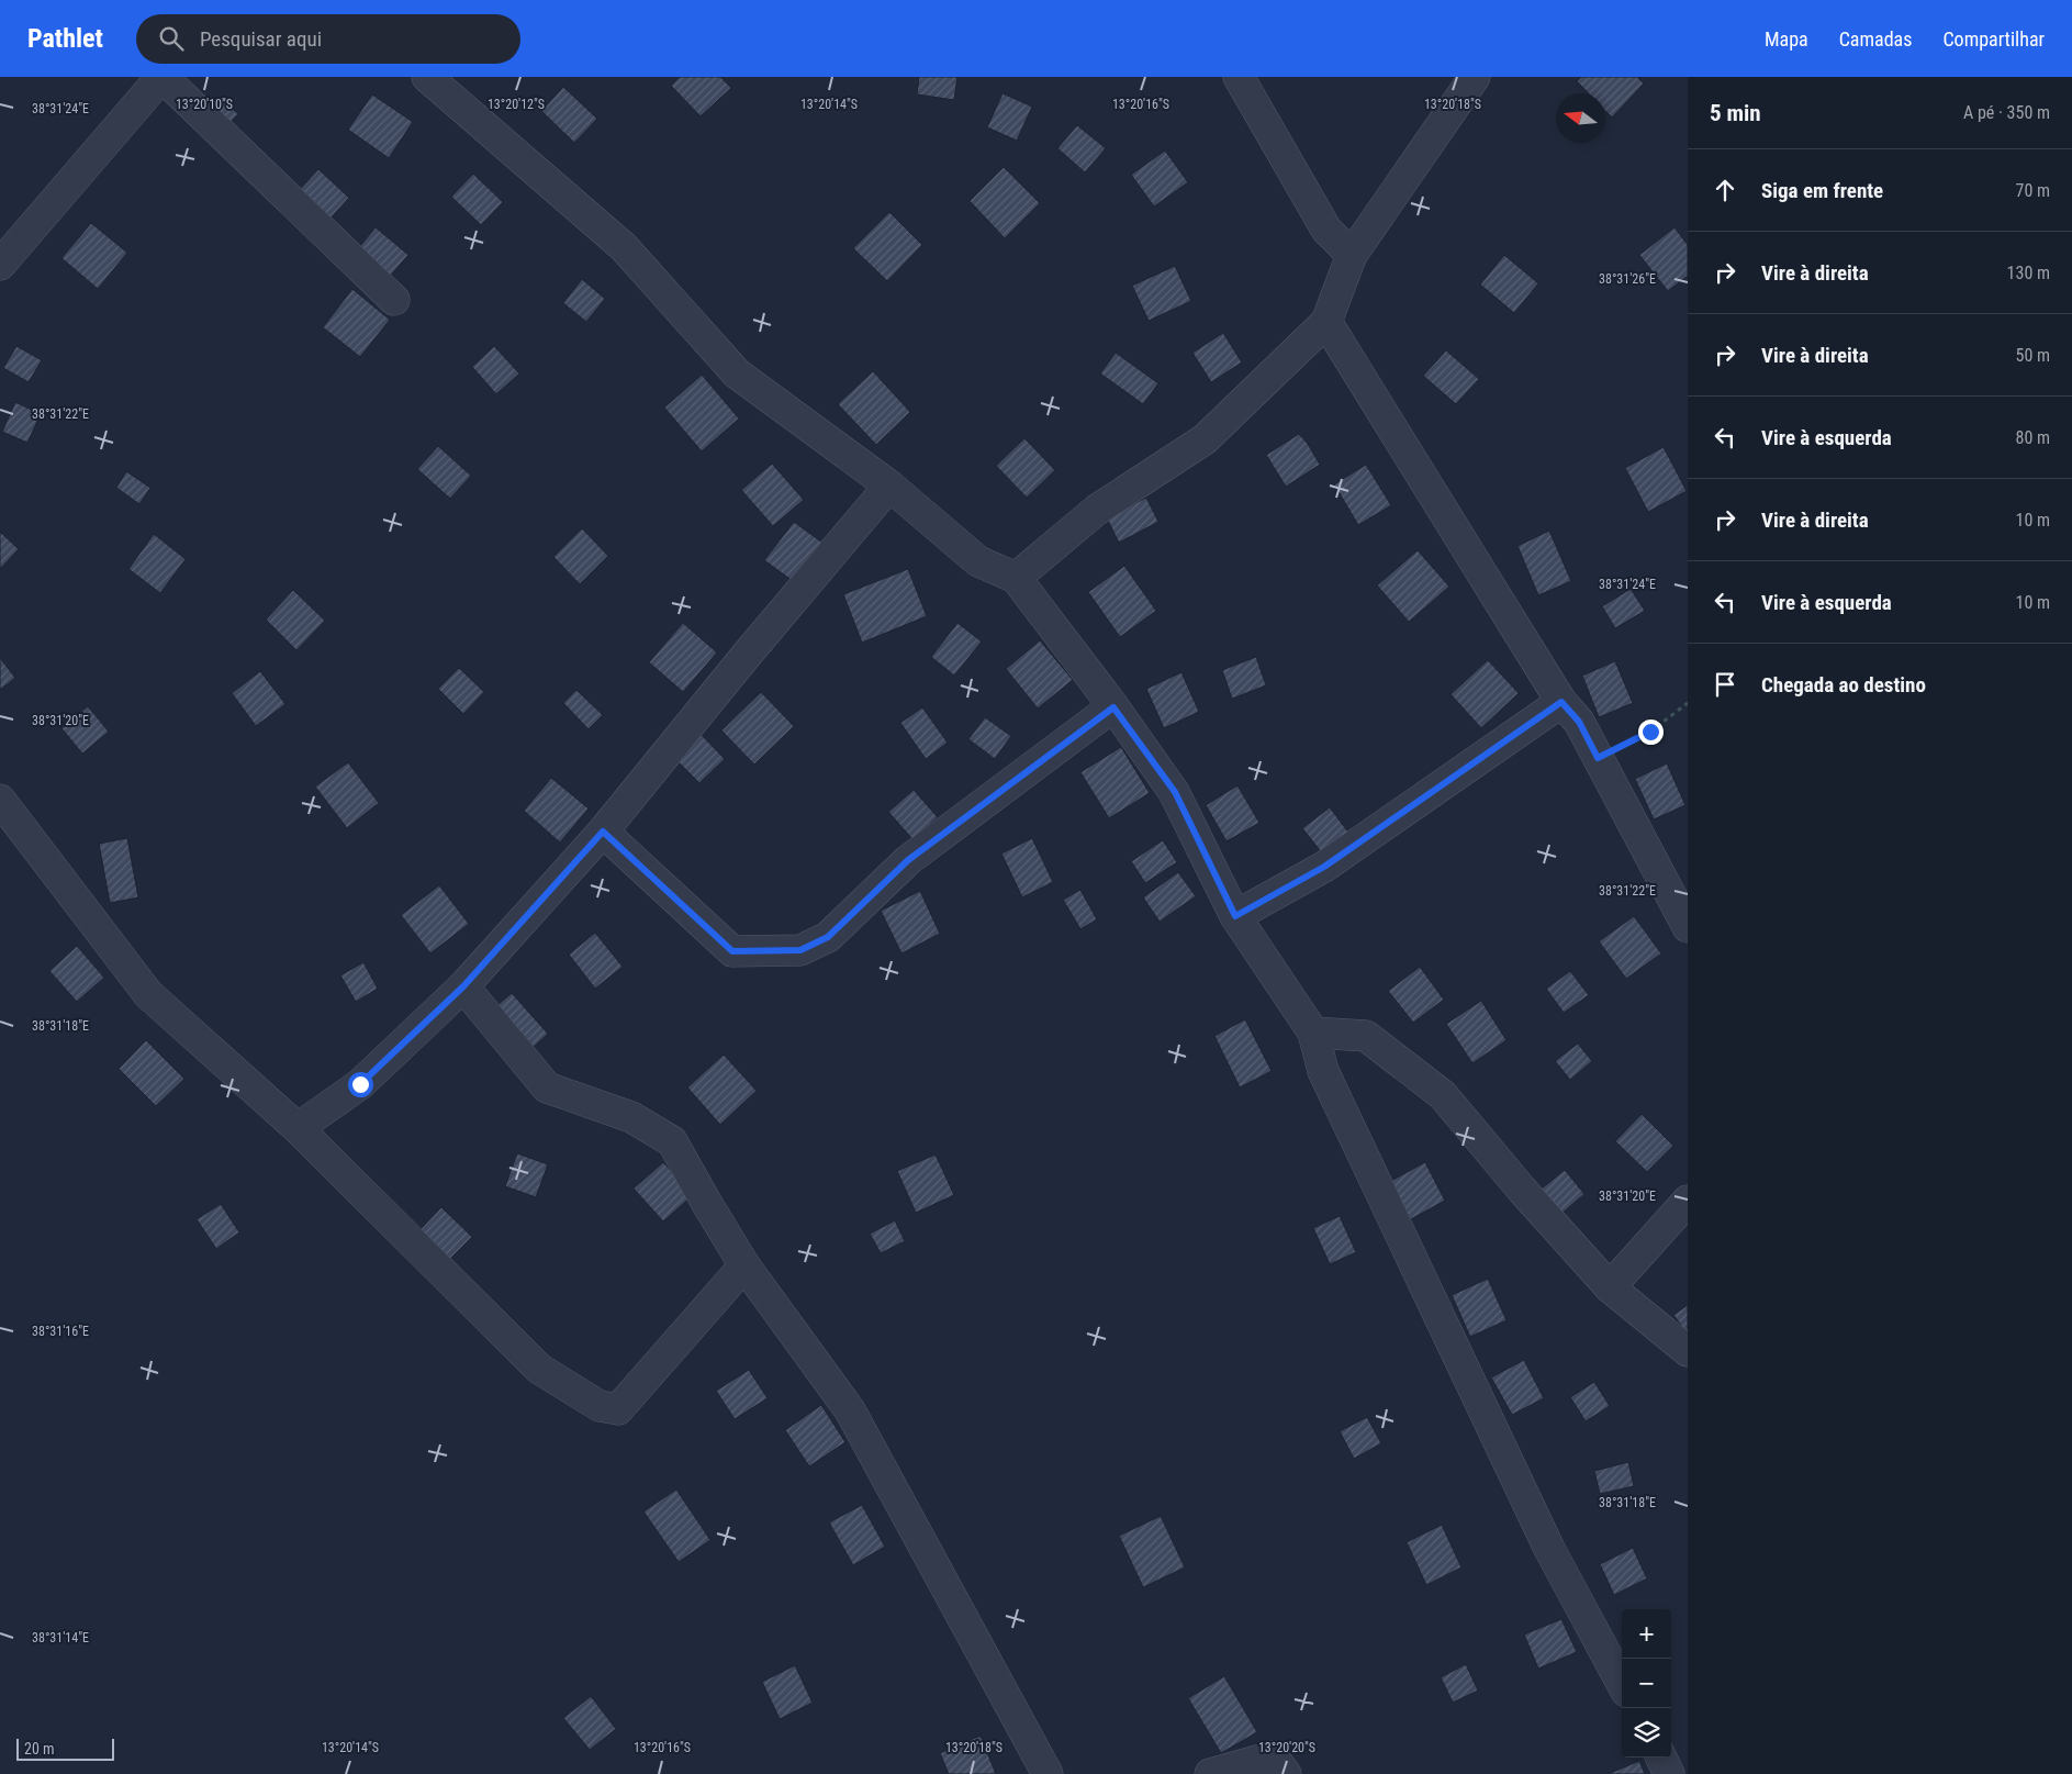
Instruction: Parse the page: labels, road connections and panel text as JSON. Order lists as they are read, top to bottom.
{
  "scale_bar": "20 m",
  "north": "left",
  "page": {
    "header": "Pathlet",
    "search": "Pesquisar aqui",
    "nav": ["Mapa", "Camadas", "Compartilhar"],
    "heading": ["5 min", "A pé · 350 m"],
    "list": [
      ["Siga em frente", "70 m"],
      ["Vire à direita", "130 m"],
      ["Vire à direita", "50 m"],
      ["Vire à esquerda", "80 m"],
      ["Vire à direita", "10 m"],
      ["Vire à esquerda", "10 m"],
      "Chegada ao destino"
    ],
    "map_buttons": ["+", "−"],
    "scale": "20 m"
  },
  "coordinates": [
    "13°20'10\"S",
    "13°20'12\"S",
    "13°20'14\"S",
    "13°20'16\"S",
    "13°20'18\"S",
    "38°31'24\"E",
    "38°31'26\"E",
    "38°31'22\"E",
    "38°31'20\"E",
    "38°31'18\"E",
    "38°31'16\"E",
    "38°31'14\"E",
    "13°20'20\"S"
  ]
}
